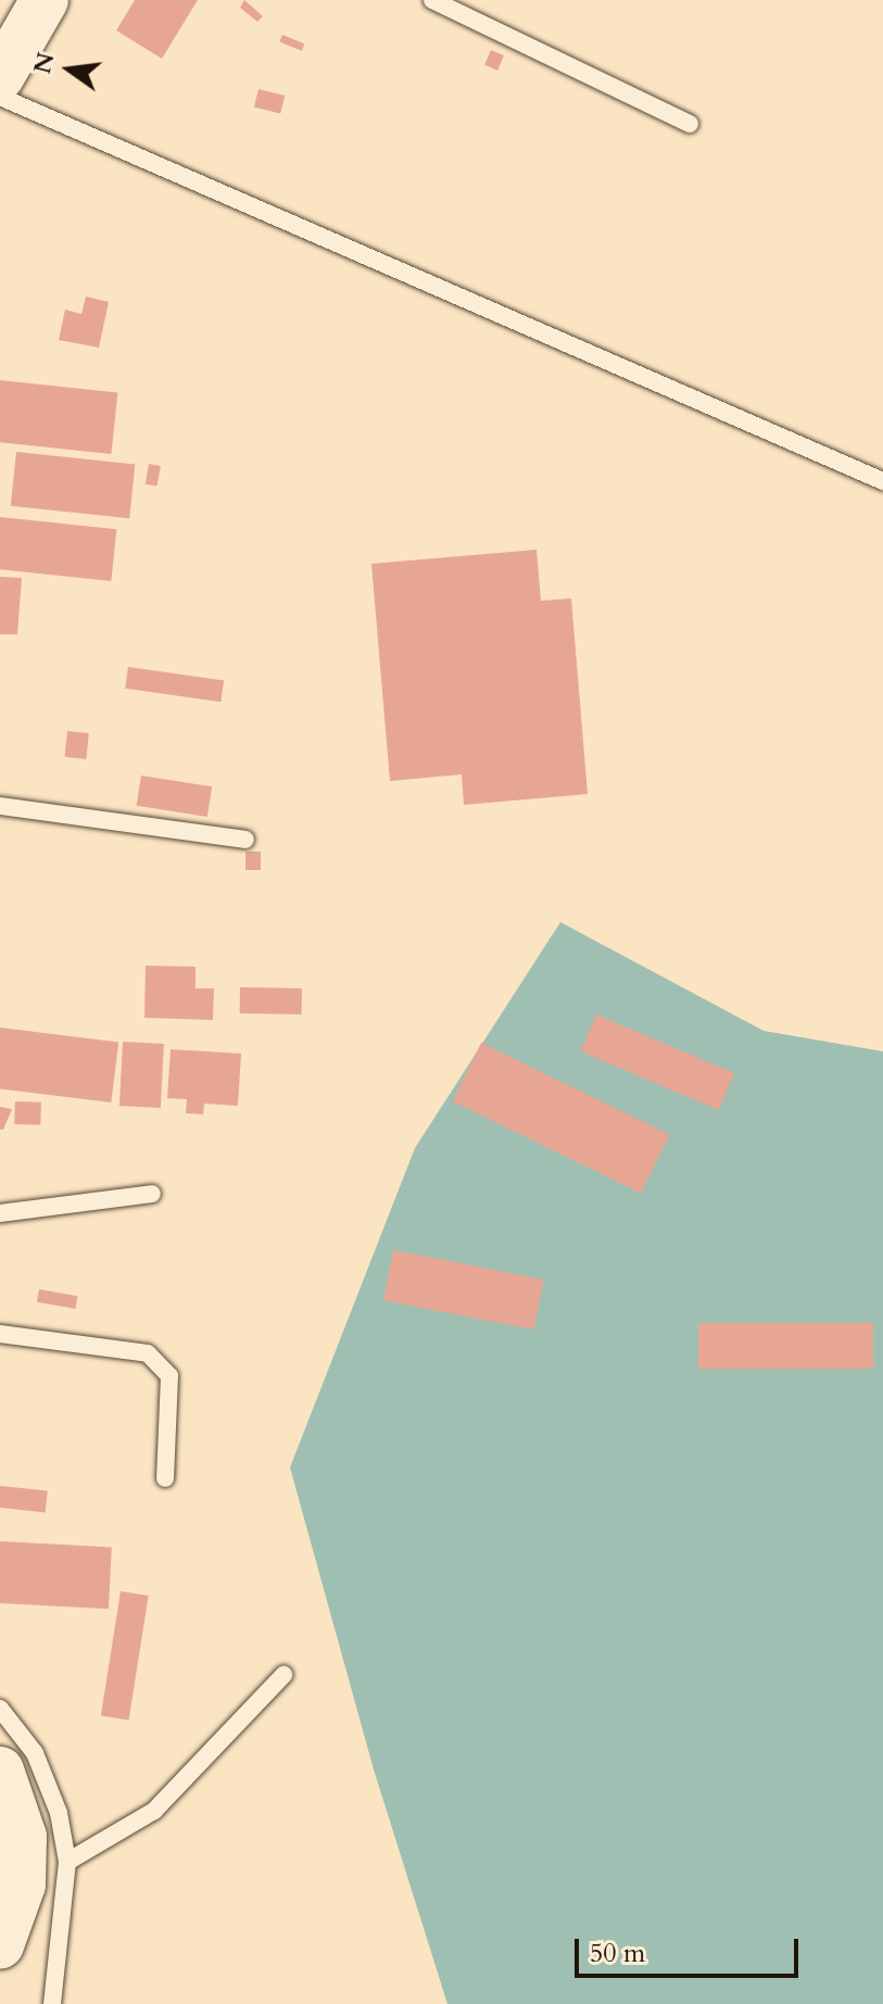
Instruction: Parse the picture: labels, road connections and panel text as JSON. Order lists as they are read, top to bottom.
{
  "scale_bar": "50 m",
  "north": "left"
}
